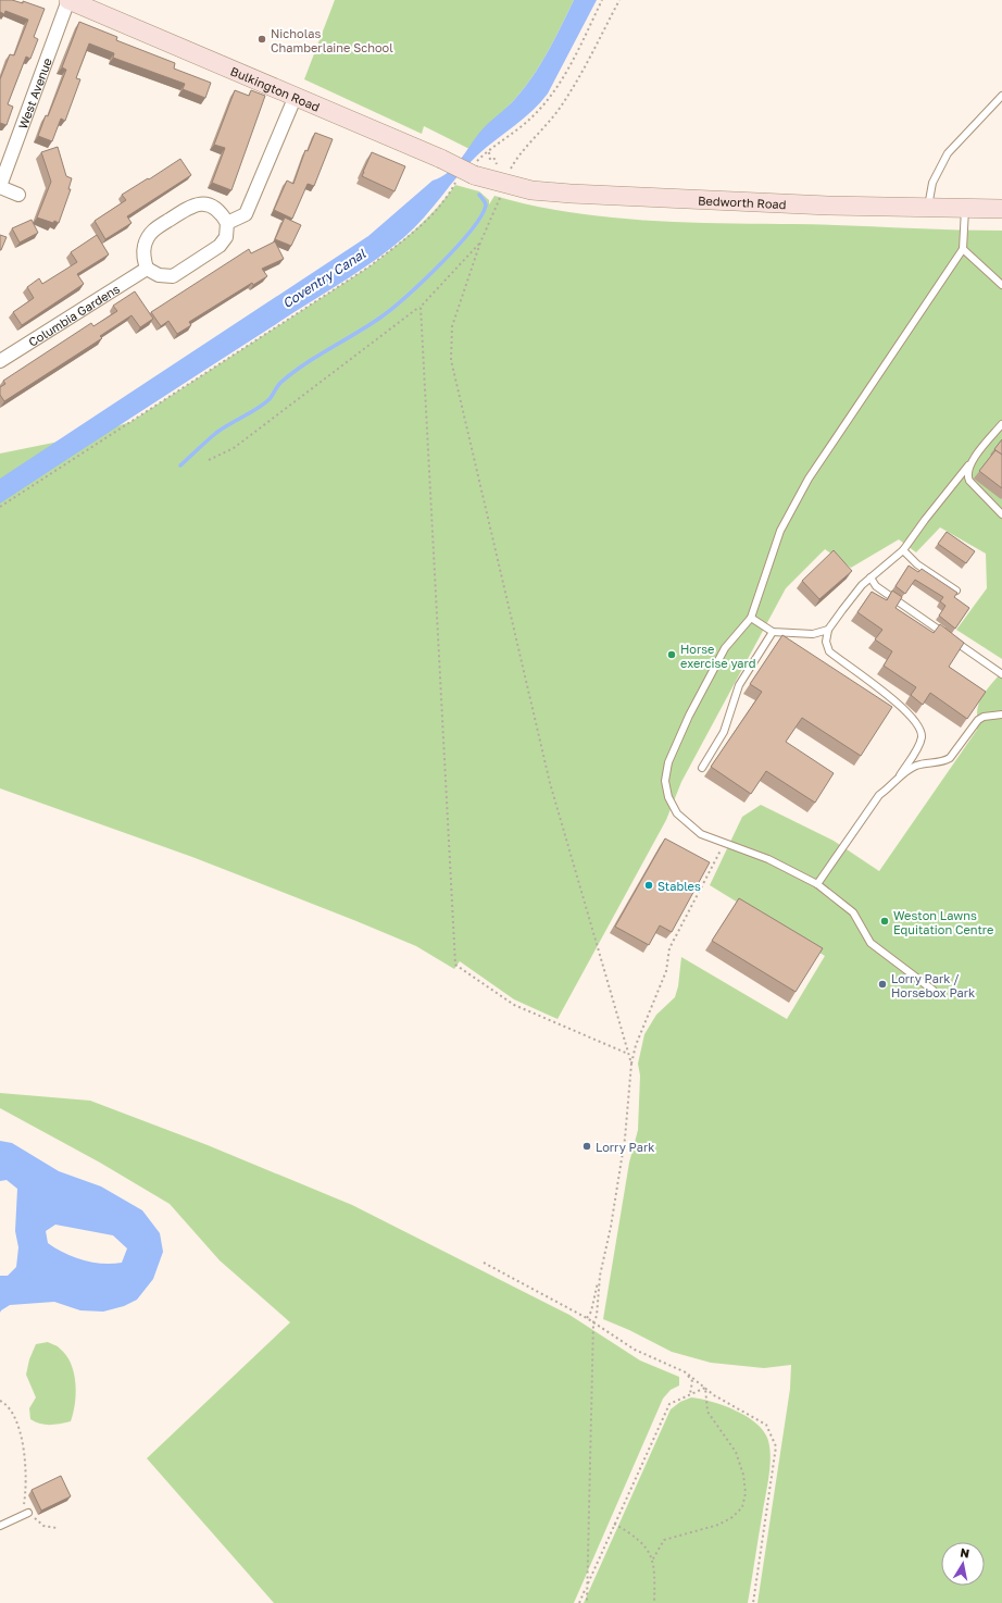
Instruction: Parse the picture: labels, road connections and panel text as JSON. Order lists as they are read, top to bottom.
{
  "streets": {
    "main road": ["Bulkington Road", "Bedworth Road"],
    "street": ["West Avenue", "Columbia Gardens"]
  },
  "crossings": [
    ["Bulkington Road", "West Avenue"],
    ["Bulkington Road", "Bedworth Road"]
  ],
  "water": ["Coventry Canal"],
  "places": [
    "Nicholas Chamberlaine School",
    "Horse exercise yard",
    "Stables",
    "Weston Lawns Equitation Centre",
    "Lorry Park / Horsebox Park",
    "Lorry Park"
  ],
  "north": "top"
}
